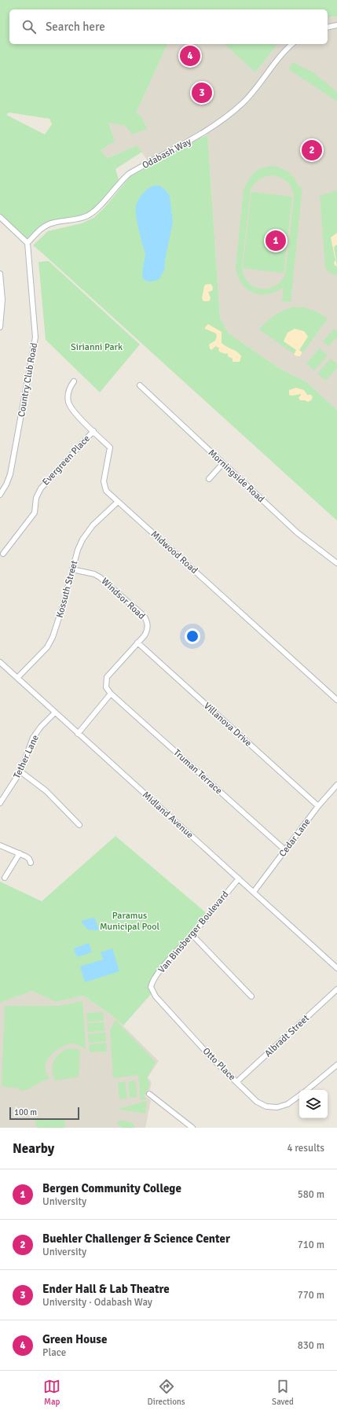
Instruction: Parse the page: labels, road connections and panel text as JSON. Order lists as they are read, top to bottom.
{
  "streets": {
    "street": [
      "Odabash Way",
      "Country Club Road",
      "Evergreen Place",
      "Morningside Road",
      "Midwood Road",
      "Kossuth Street",
      "Windsor Road",
      "Villanova Drive",
      "Tether Lane",
      "Truman Terrace",
      "Midland Avenue",
      "Cedar Lane",
      "Van Binsberger Boulevard",
      "Albradt Street",
      "Otto Place"
    ]
  },
  "crossings": [
    ["Odabash Way", "Country Club Road"],
    ["Evergreen Place", "Midwood Road"],
    ["Midwood Road", "Kossuth Street"],
    ["Kossuth Street", "Windsor Road"],
    ["Kossuth Street", "Midland Avenue"],
    ["Windsor Road", "Villanova Drive"],
    ["Windsor Road", "Truman Terrace"],
    ["Villanova Drive", "Cedar Lane"],
    ["Tether Lane", "Midland Avenue"],
    ["Truman Terrace", "Cedar Lane"],
    ["Midland Avenue", "Cedar Lane"],
    ["Midland Avenue", "Van Binsberger Boulevard"],
    ["Van Binsberger Boulevard", "Otto Place"],
    ["Albradt Street", "Otto Place"]
  ],
  "parks": ["Sirianni Park", "Paramus Municipal Pool"],
  "scale_bar": "100 m",
  "page": {
    "search": "Search here",
    "pins": [
      "4",
      "3",
      "2",
      "1"
    ],
    "scale": "100 m",
    "heading": ["Nearby", "4 results"],
    "list": [
      {
        "mark": "1",
        "name": "Bergen Community College",
        "note": "University",
        "value": "580 m"
      },
      {
        "mark": "2",
        "name": "Buehler Challenger & Science Center",
        "note": "University",
        "value": "710 m"
      },
      {
        "mark": "3",
        "name": "Ender Hall & Lab Theatre",
        "note": "University · Odabash Way",
        "value": "770 m"
      },
      {
        "mark": "4",
        "name": "Green House",
        "note": "Place",
        "value": "830 m"
      }
    ],
    "nav": ["Map", "Directions", "Saved"]
  }
}
